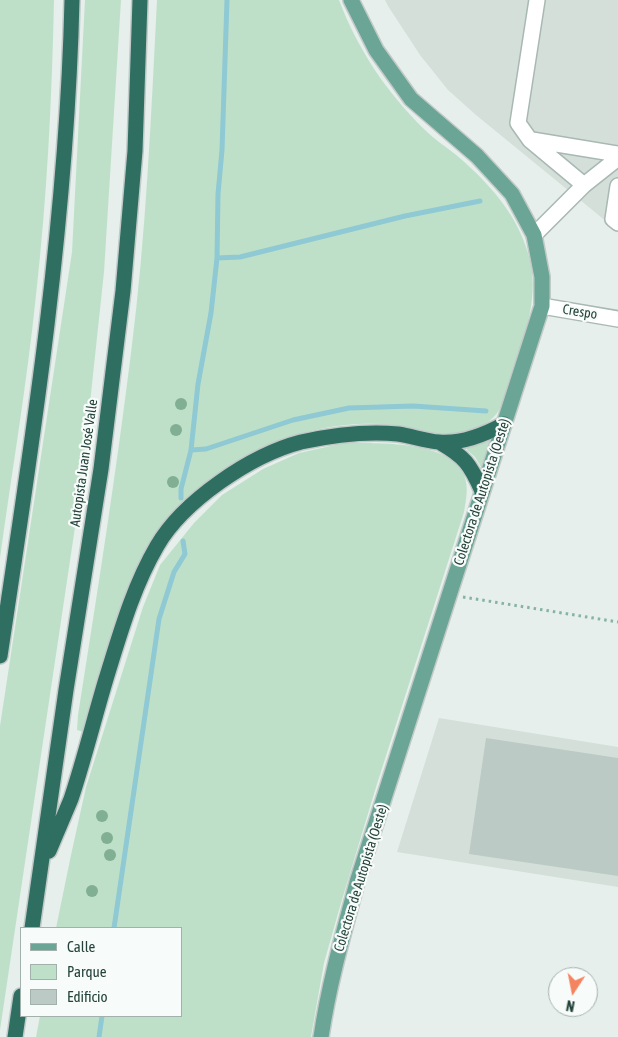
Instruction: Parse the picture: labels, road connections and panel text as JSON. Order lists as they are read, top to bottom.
{
  "streets": {
    "highway": ["Autopista Juan José Valle"],
    "main road": ["Colectora de Autopista (Oeste)"],
    "street": ["Crespo"]
  },
  "crossings": [
    ["Crespo", "Colectora de Autopista (Oeste)"]
  ],
  "legend": ["Calle", "Parque", "Edificio"],
  "north": "bottom"
}
